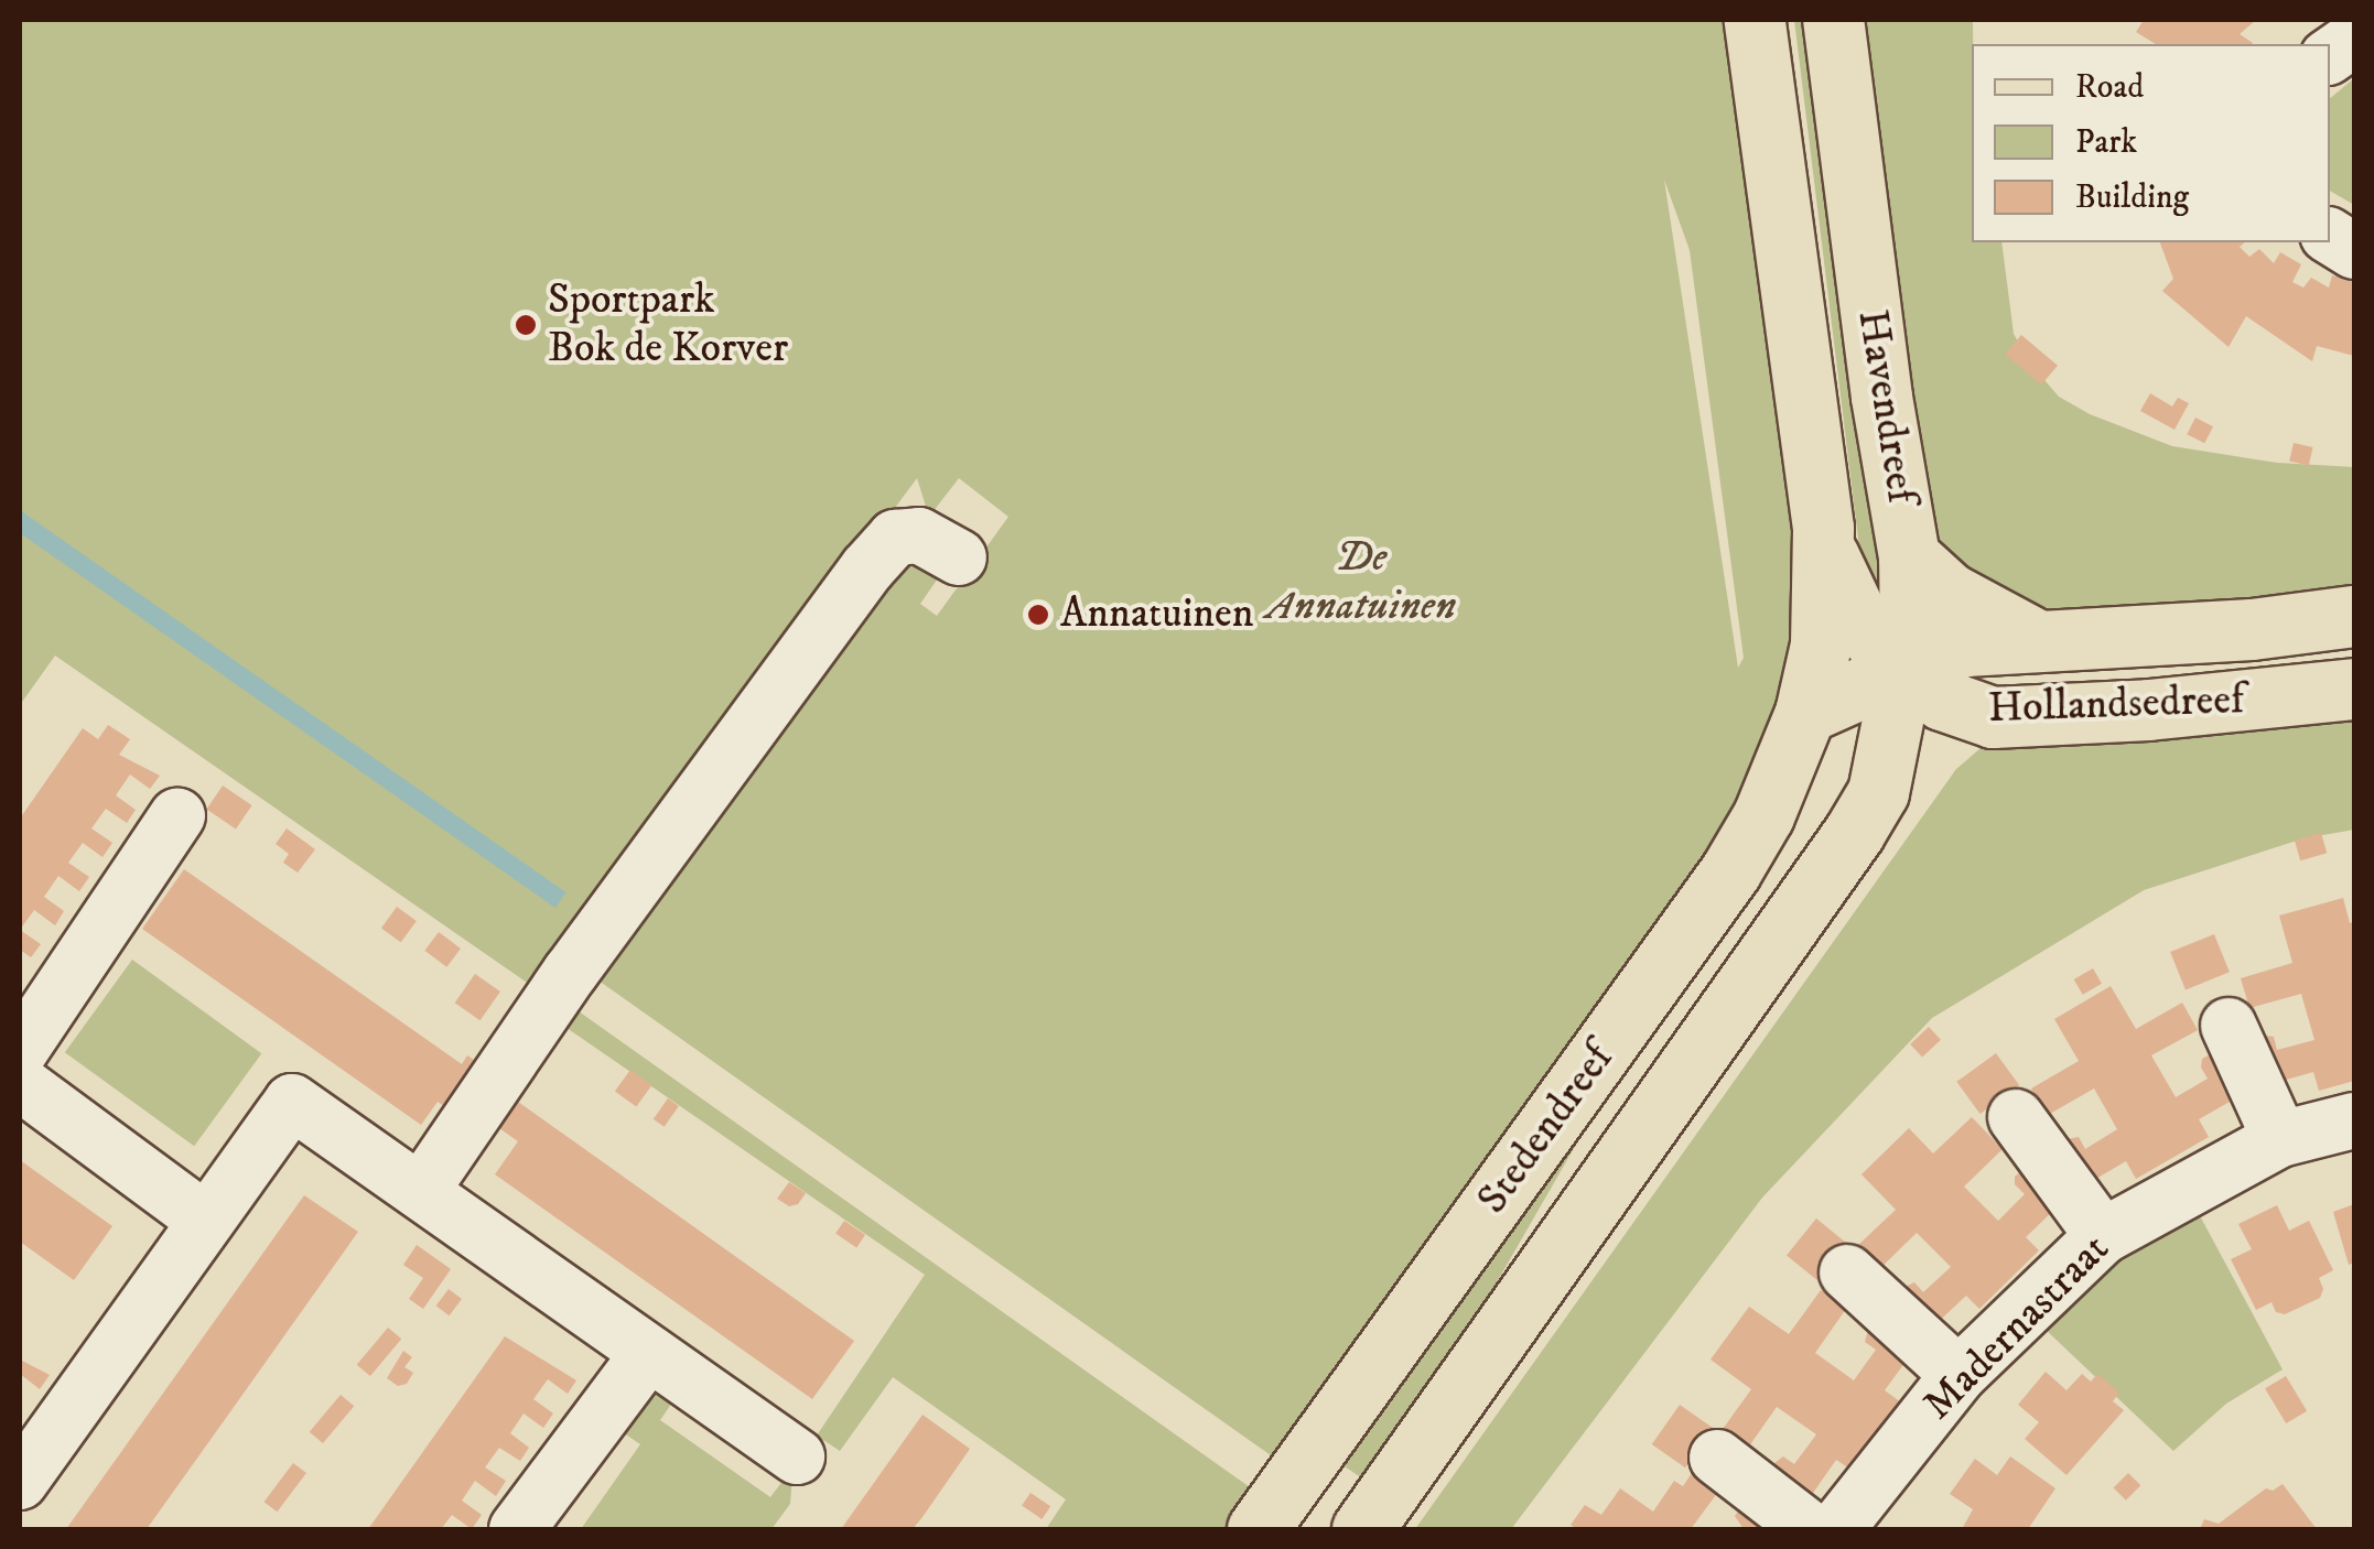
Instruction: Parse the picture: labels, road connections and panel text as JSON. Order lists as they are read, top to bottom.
{
  "streets": {
    "main road": ["Havendreef", "Hollandsedreef", "Stedendreef"],
    "street": ["Madernastraat"]
  },
  "crossings": [
    ["Havendreef", "Hollandsedreef"],
    ["Havendreef", "Stedendreef"],
    ["Hollandsedreef", "Stedendreef"]
  ],
  "parks": ["De Annatuinen"],
  "places": ["Sportpark Bok de Korver", "Annatuinen"],
  "legend": ["Road", "Park", "Building"]
}
